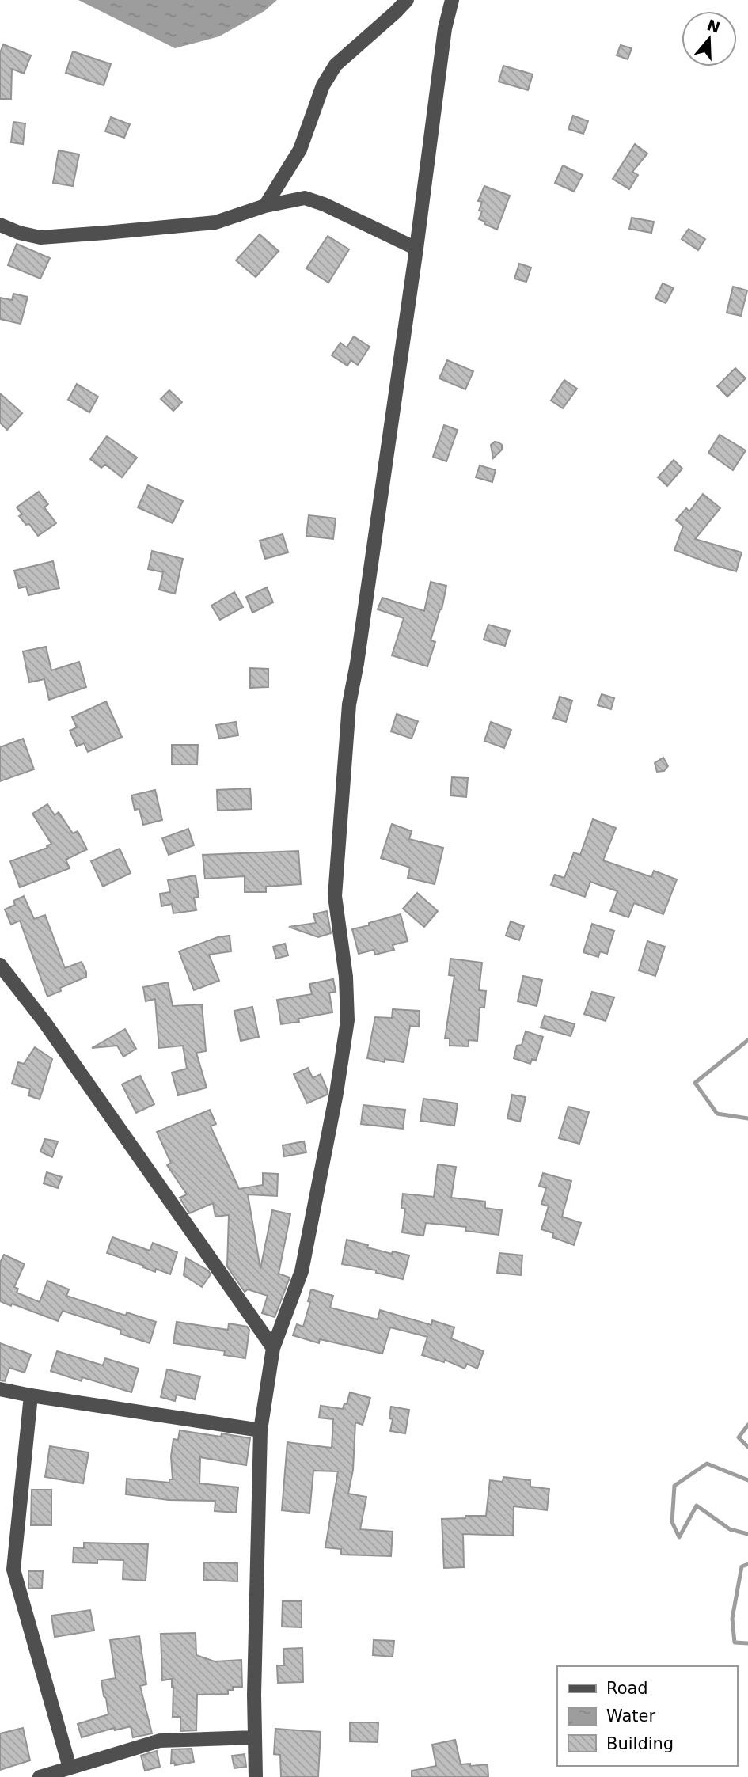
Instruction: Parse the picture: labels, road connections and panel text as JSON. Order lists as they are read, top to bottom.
{
  "legend": ["Road", "Water", "Building"],
  "north": "top"
}
